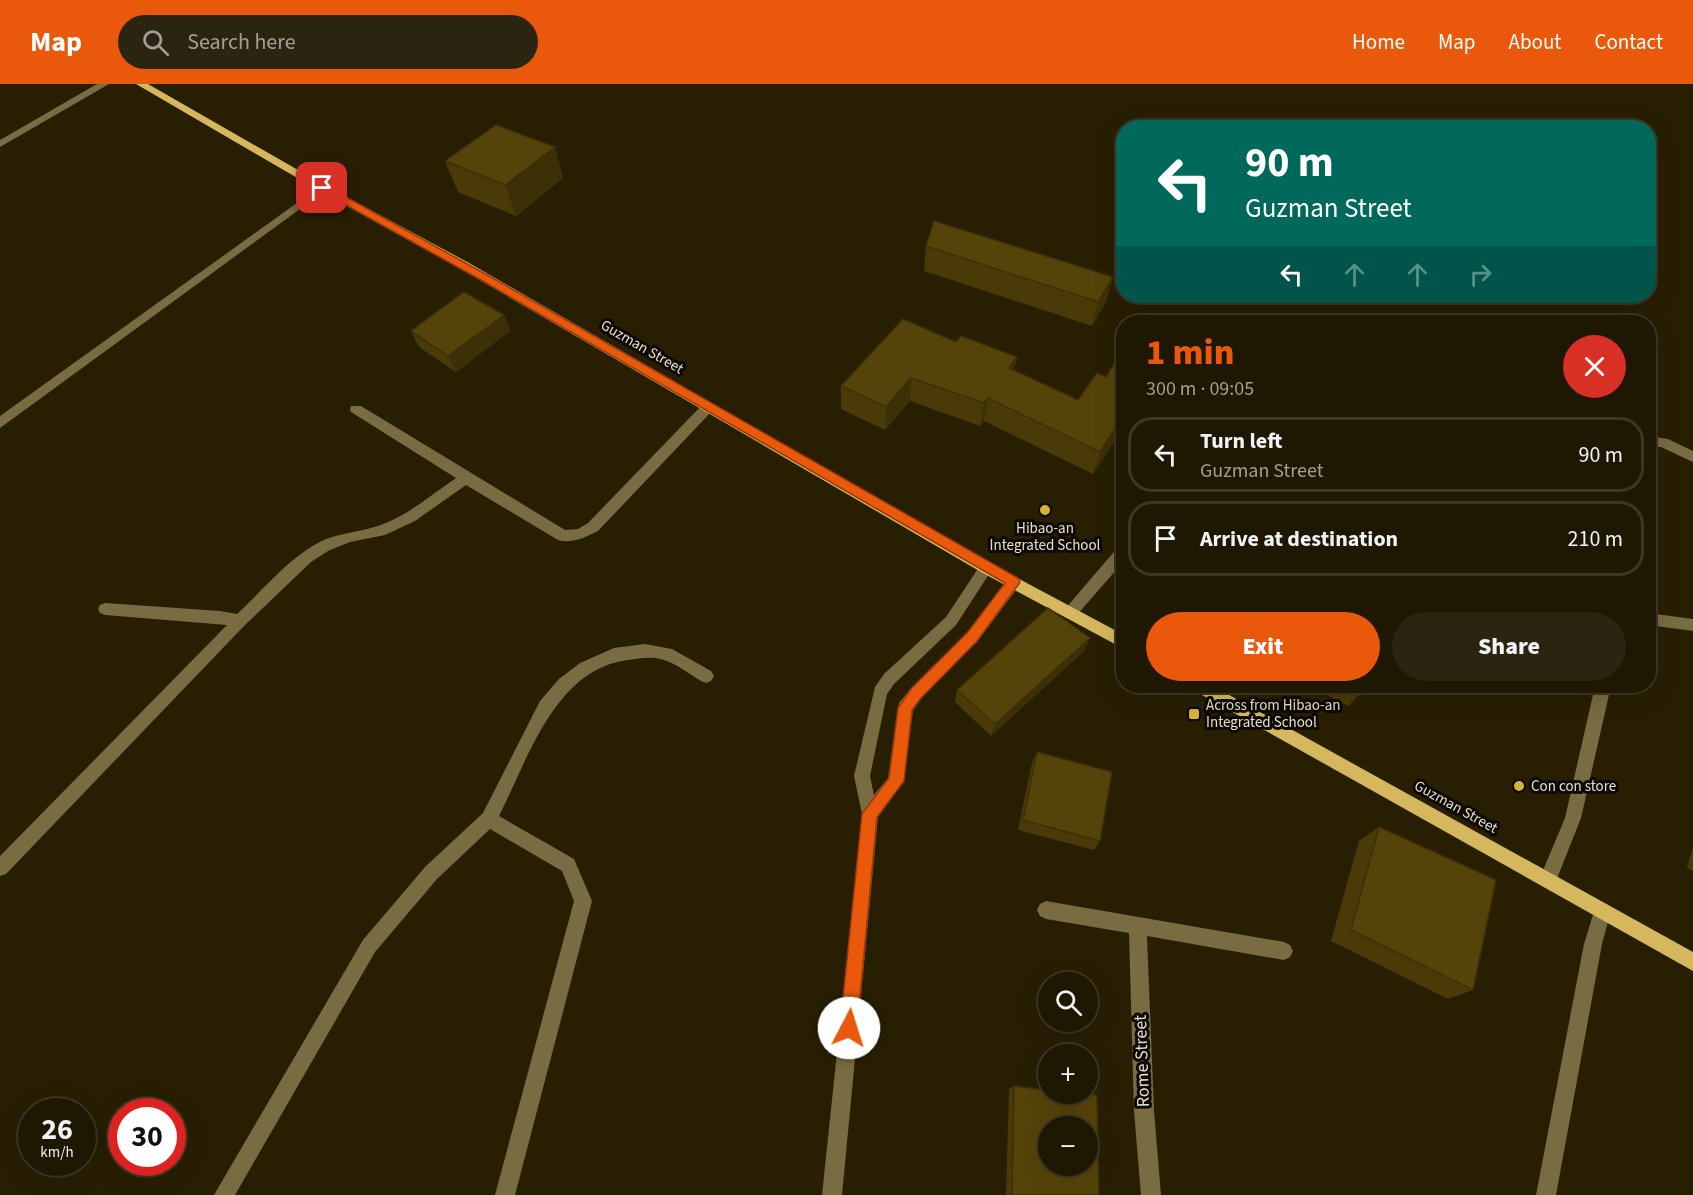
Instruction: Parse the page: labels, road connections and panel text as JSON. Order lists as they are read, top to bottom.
{
  "streets": {
    "main road": ["Guzman Street"],
    "street": ["Rome Street"]
  },
  "places": {
    "other": ["Hibao-an Integrated School", "Con con store"],
    "transit": ["Across from Hibao-an Integrated School"]
  },
  "page": {
    "header": "Map",
    "search": "Search here",
    "nav": [
      "Home",
      "Map",
      "About",
      "Contact"
    ],
    "turn": ["90 m", "Guzman Street"],
    "heading": ["1 min", "300 m · 09:05"],
    "list": [
      {
        "name": "Turn left",
        "note": "Guzman Street",
        "value": "90 m"
      },
      {
        "name": "Arrive at destination",
        "value": "210 m"
      }
    ],
    "buttons": ["Exit", "Share"],
    "map_buttons": ["+", "−"],
    "speed": "26 km/h",
    "limit": "30"
  }
}
